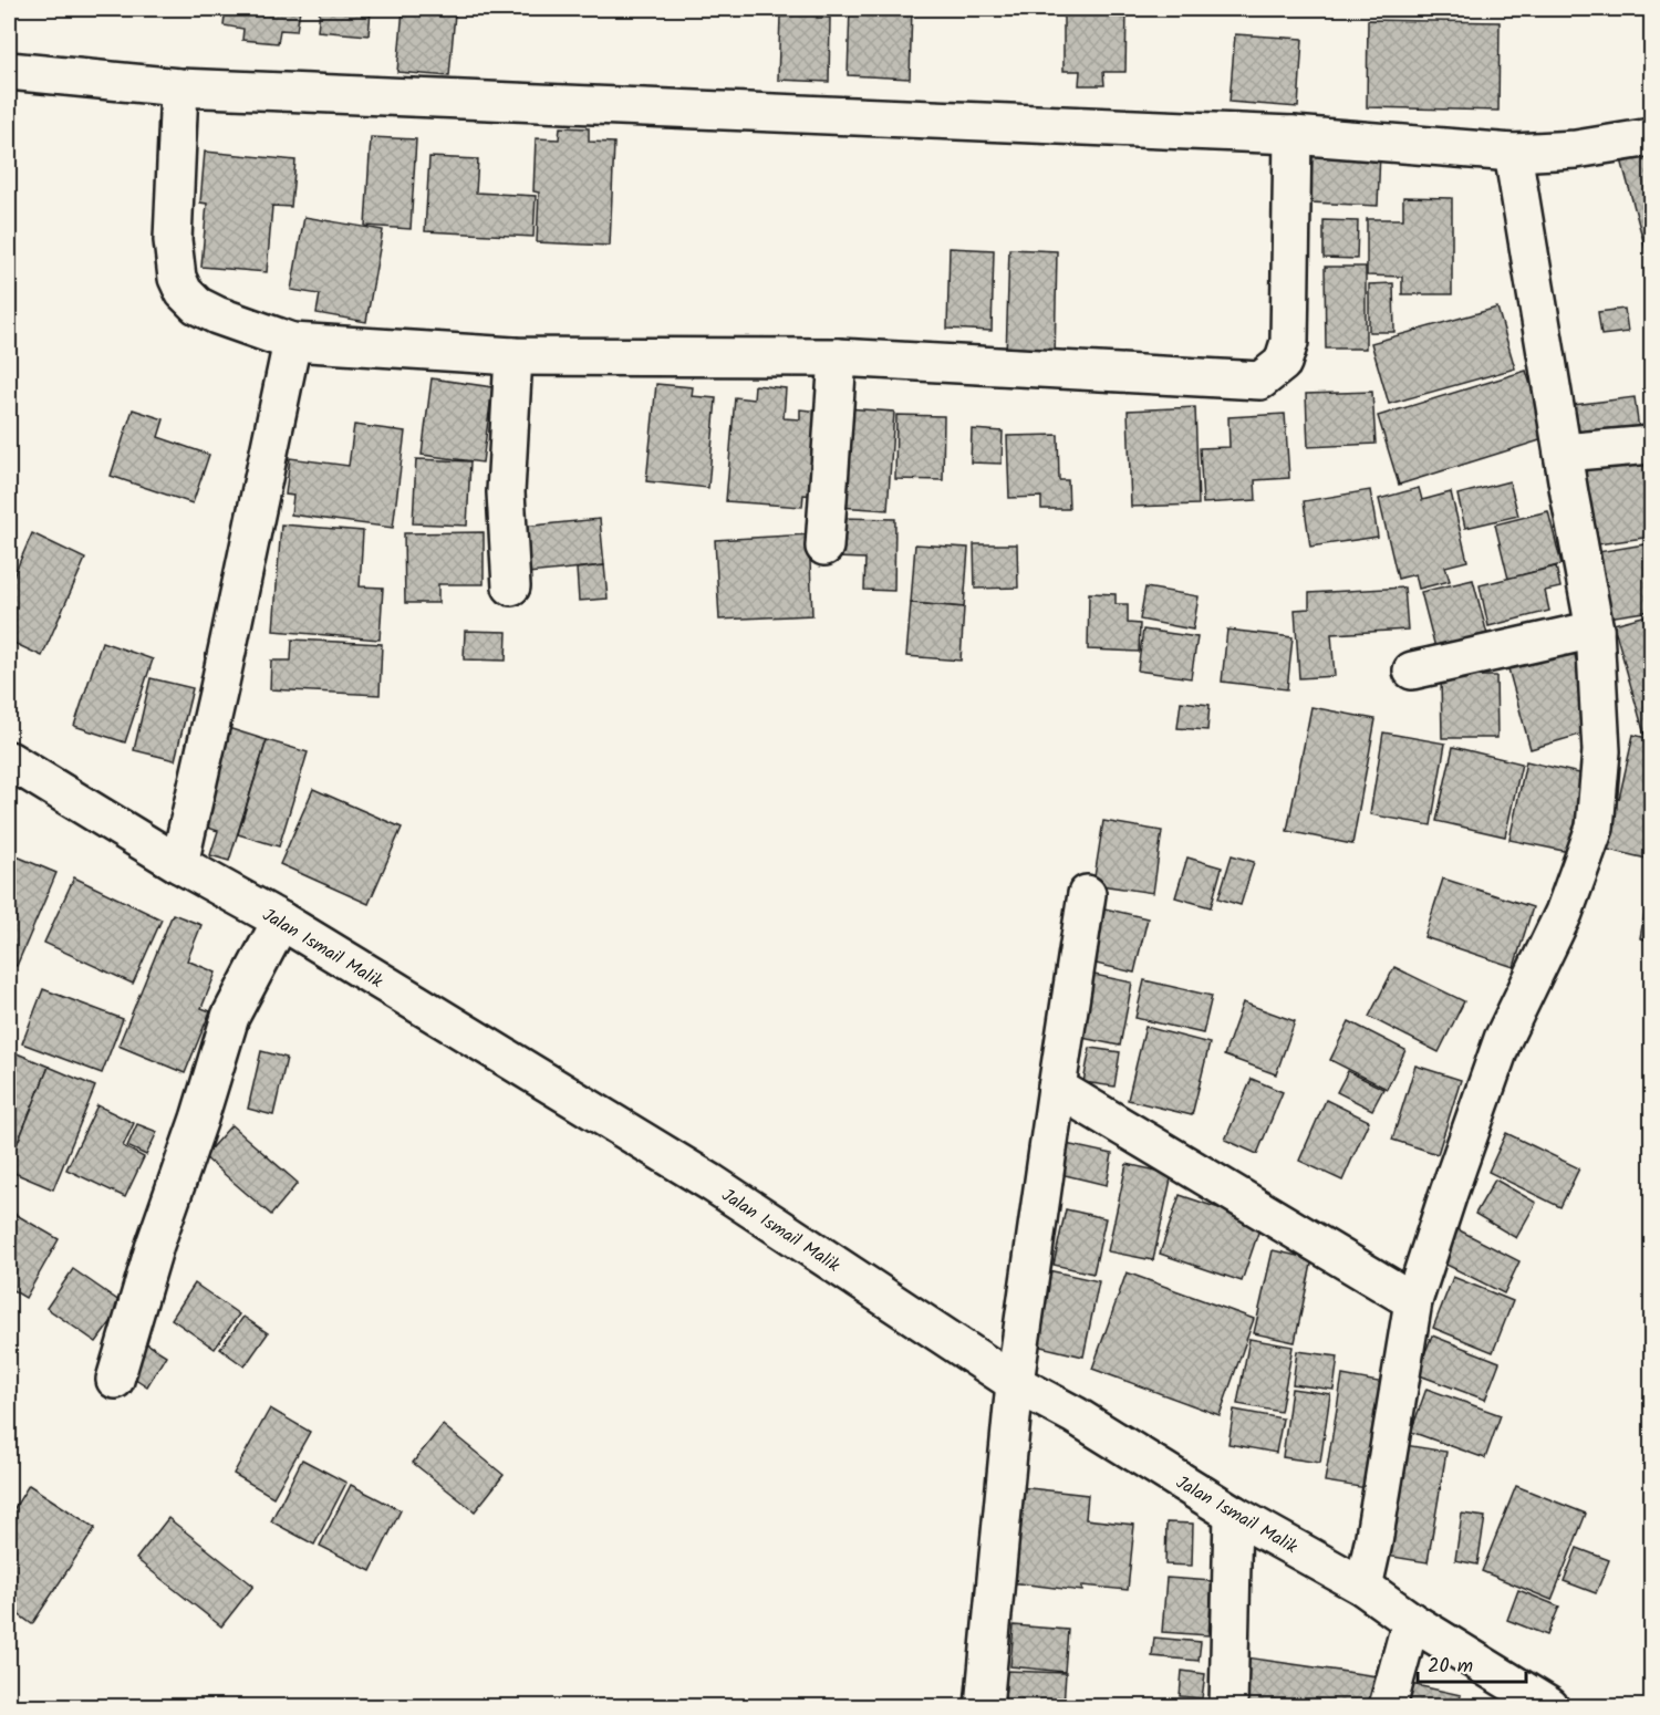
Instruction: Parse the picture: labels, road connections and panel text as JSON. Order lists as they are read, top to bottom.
{
  "streets": {
    "street": ["Jalan Ismail Malik"]
  },
  "scale_bar": "20 m"
}
